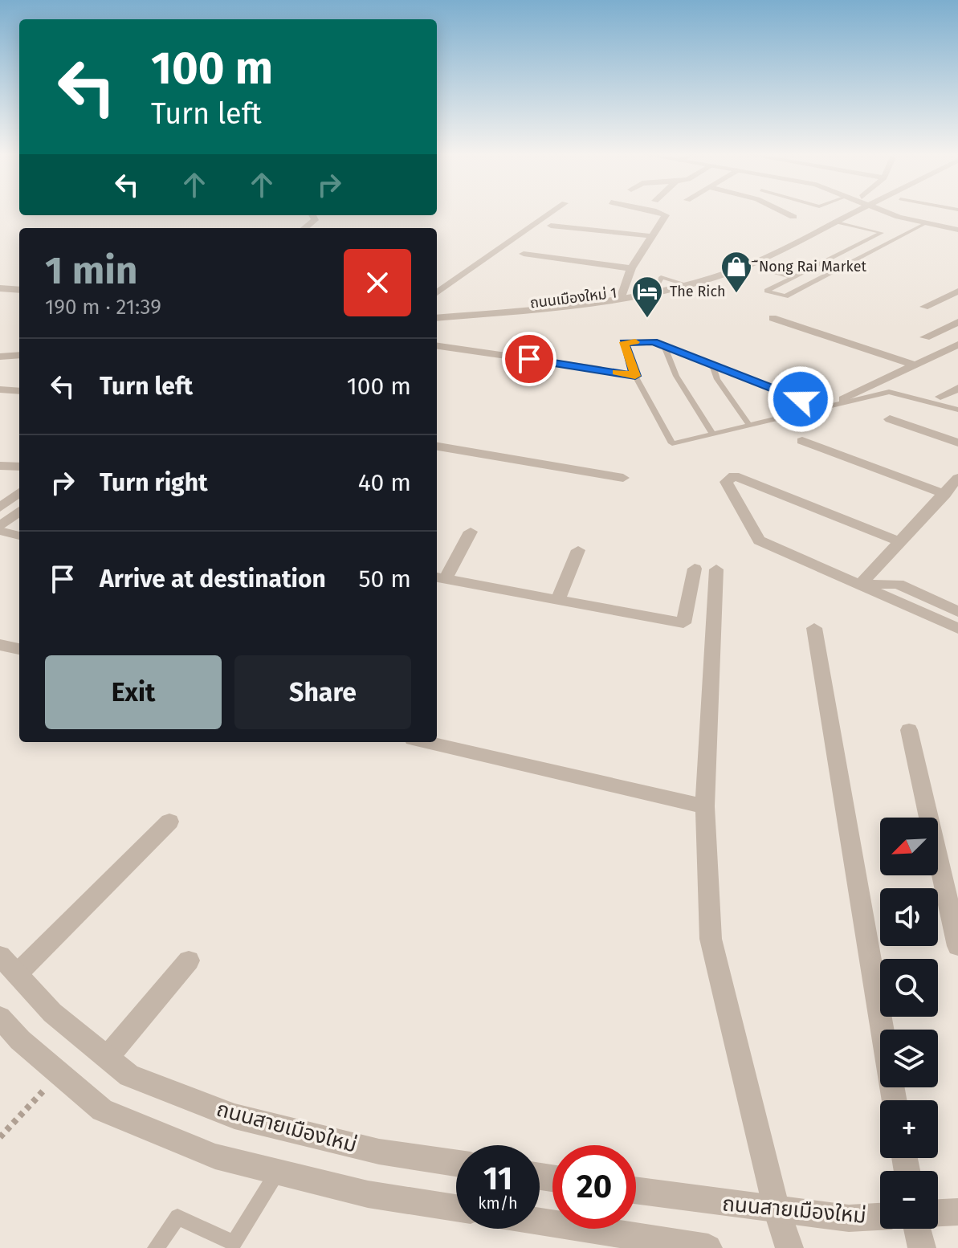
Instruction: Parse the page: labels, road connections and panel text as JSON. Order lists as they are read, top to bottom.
{
  "streets": {
    "street": ["ถนนเมืองใหม่ 1", "ถนนสายเมืองใหม่"]
  },
  "places": {
    "shop": ["ืNong Rai Market"],
    "hotel": ["The Rich"]
  },
  "north": "bottom left",
  "page": {
    "turn": ["100 m", "Turn left"],
    "heading": ["1 min", "190 m · 21:39"],
    "list": [
      {
        "name": "Turn left",
        "value": "100 m"
      },
      {
        "name": "Turn right",
        "value": "40 m"
      },
      {
        "name": "Arrive at destination",
        "value": "50 m"
      }
    ],
    "buttons": ["Exit", "Share"],
    "map_buttons": ["+", "−"],
    "speed": "11 km/h",
    "limit": "20"
  }
}
